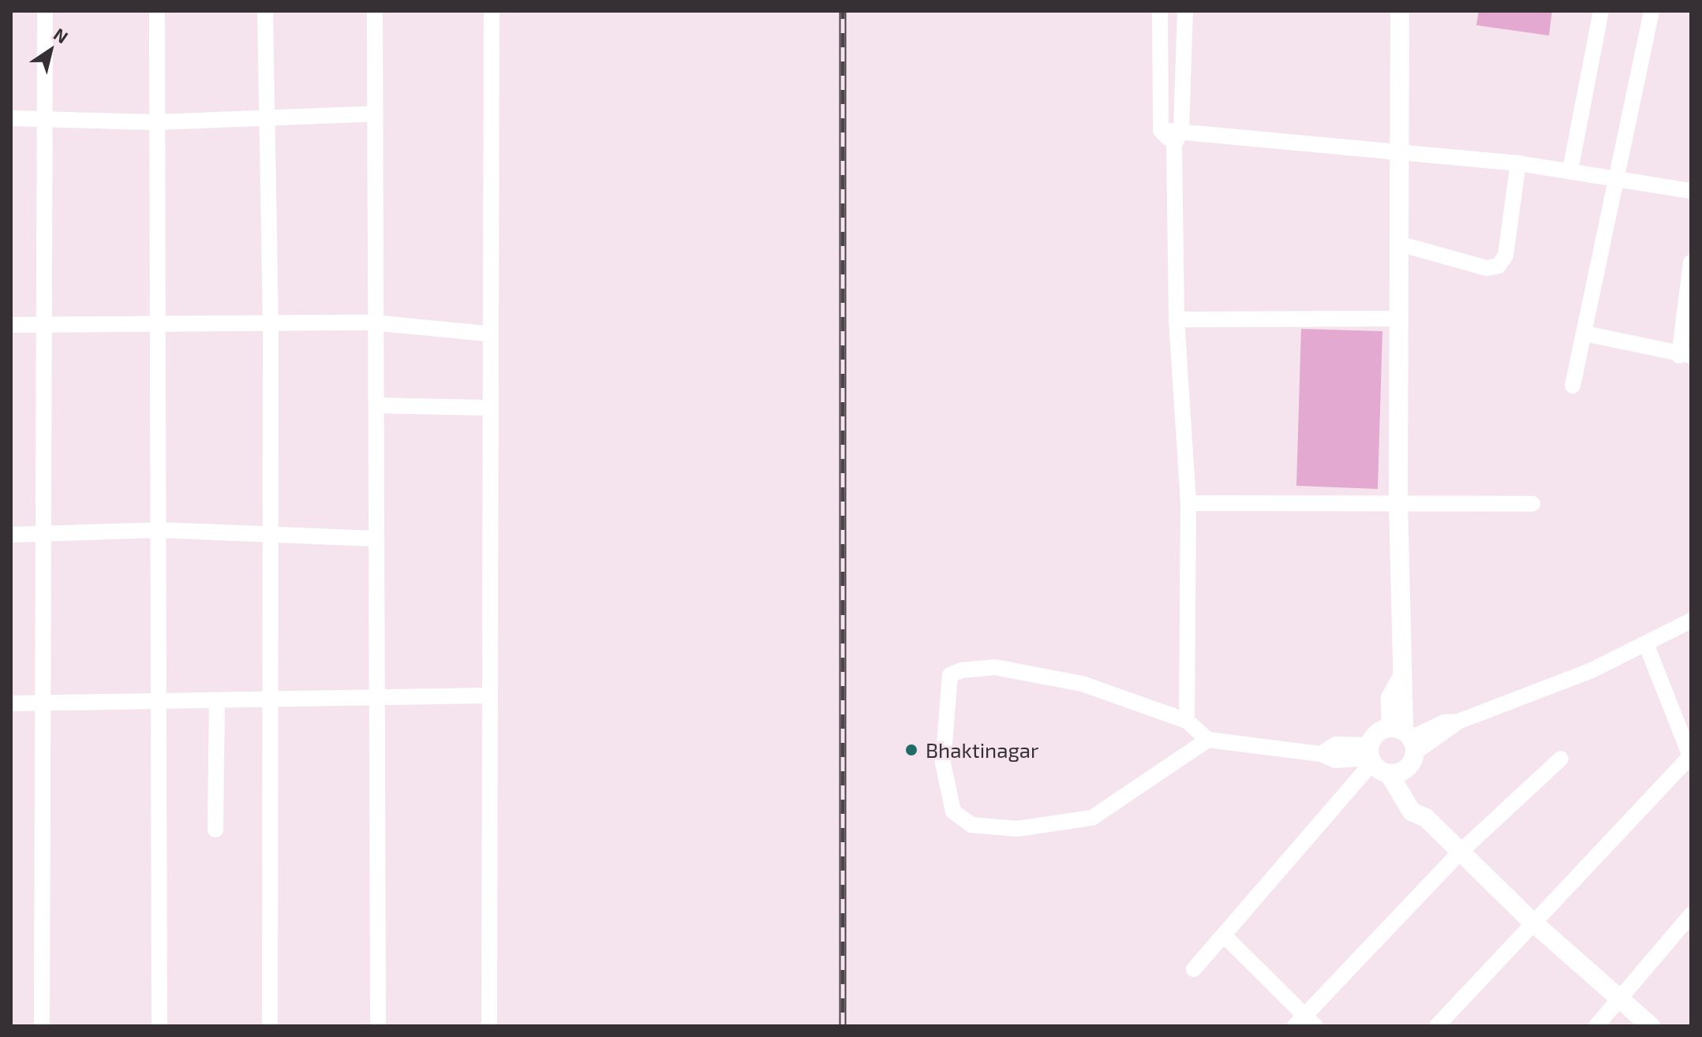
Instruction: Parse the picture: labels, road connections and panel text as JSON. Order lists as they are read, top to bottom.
{
  "places": ["Bhaktinagar"],
  "north": "top right"
}
